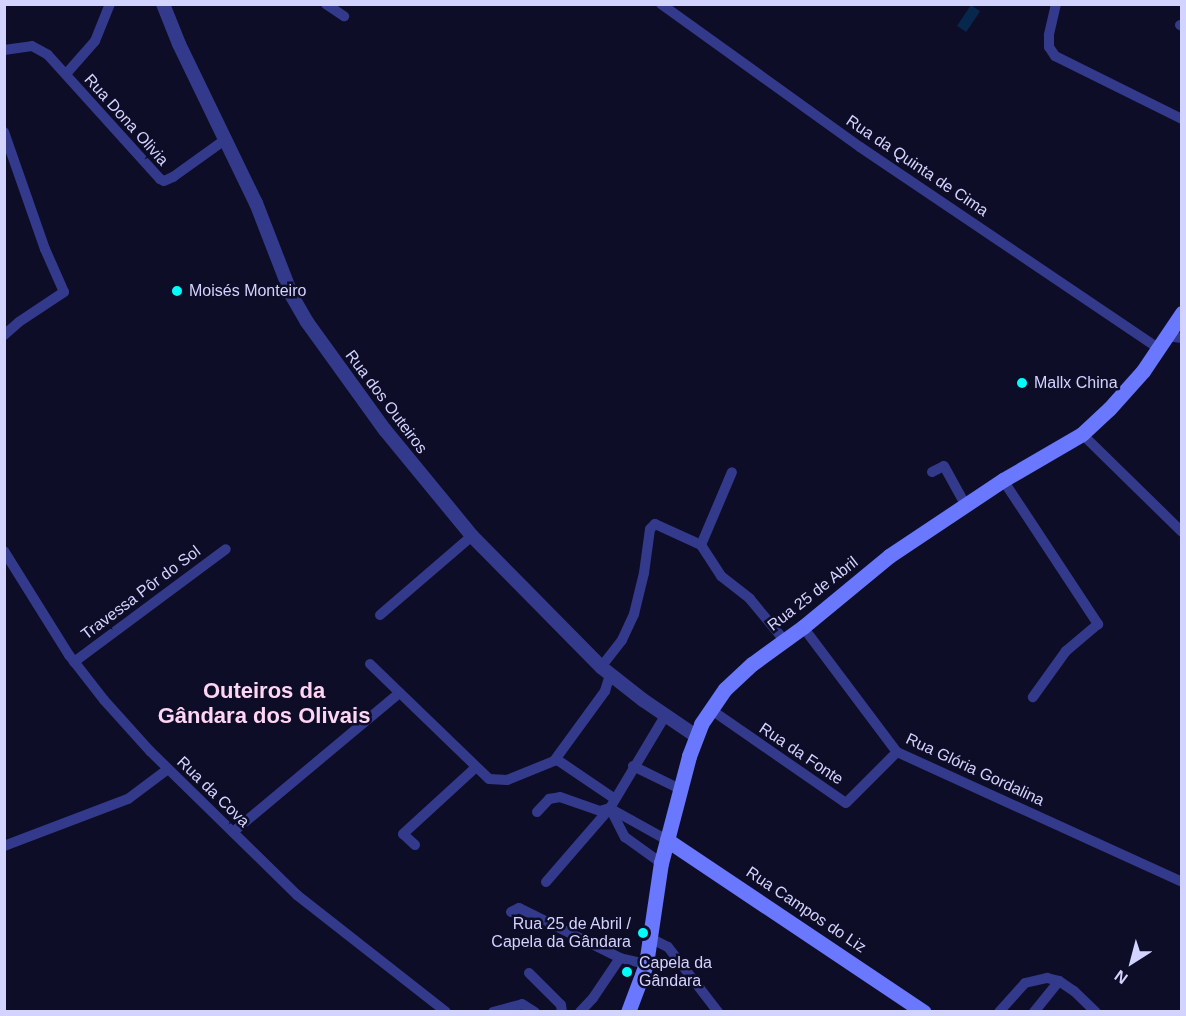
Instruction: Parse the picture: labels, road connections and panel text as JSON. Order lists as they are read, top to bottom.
{
  "streets": {
    "main road": ["Rua 25 de Abril", "Rua Campos do Liz"],
    "street": [
      "Rua Dona Olivia",
      "Rua da Quinta de Cima",
      "Rua dos Outeiros",
      "Travessa Pôr do Sol",
      "Rua da Fonte",
      "Rua Glória Gordalina",
      "Rua da Cova"
    ]
  },
  "crossings": [
    ["Rua Dona Olivia", "Rua dos Outeiros"],
    ["Rua da Quinta de Cima", "Rua 25 de Abril"],
    ["Rua dos Outeiros", "Rua 25 de Abril"],
    ["Travessa Pôr do Sol", "Rua da Cova"],
    ["Rua 25 de Abril", "Rua da Fonte"],
    ["Rua 25 de Abril", "Rua Glória Gordalina"],
    ["Rua 25 de Abril", "Rua Campos do Liz"],
    ["Rua da Fonte", "Rua Glória Gordalina"]
  ],
  "districts": ["Outeiros da Gândara dos Olivais"],
  "places": [
    "Moisés Monteiro",
    "Mallx China",
    "Rua 25 de Abril / Capela da Gândara",
    "Capela da Gândara"
  ],
  "north": "bottom left"
}
